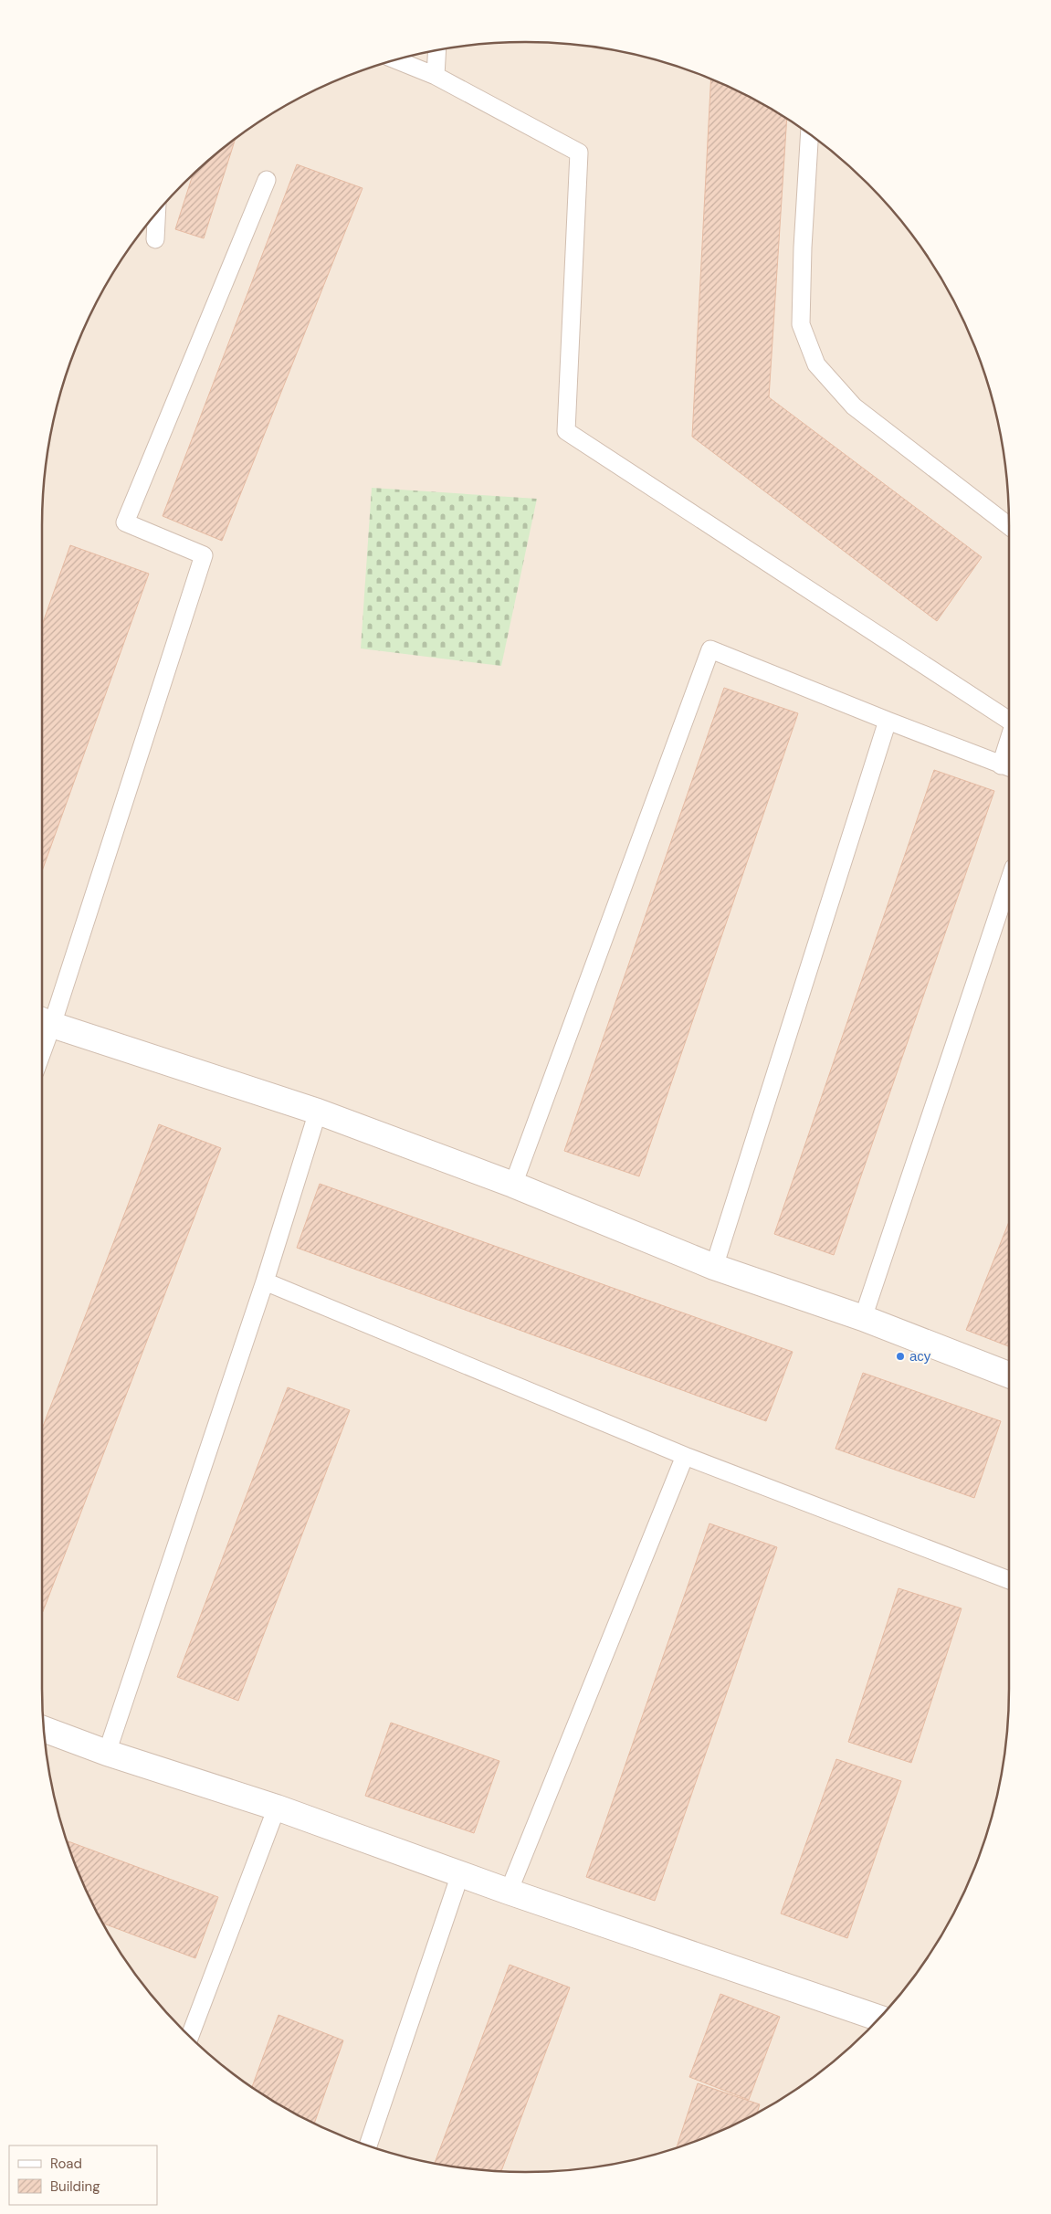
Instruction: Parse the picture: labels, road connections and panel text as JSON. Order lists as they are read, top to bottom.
{
  "places": ["асу"],
  "legend": ["Road", "Building"]
}
